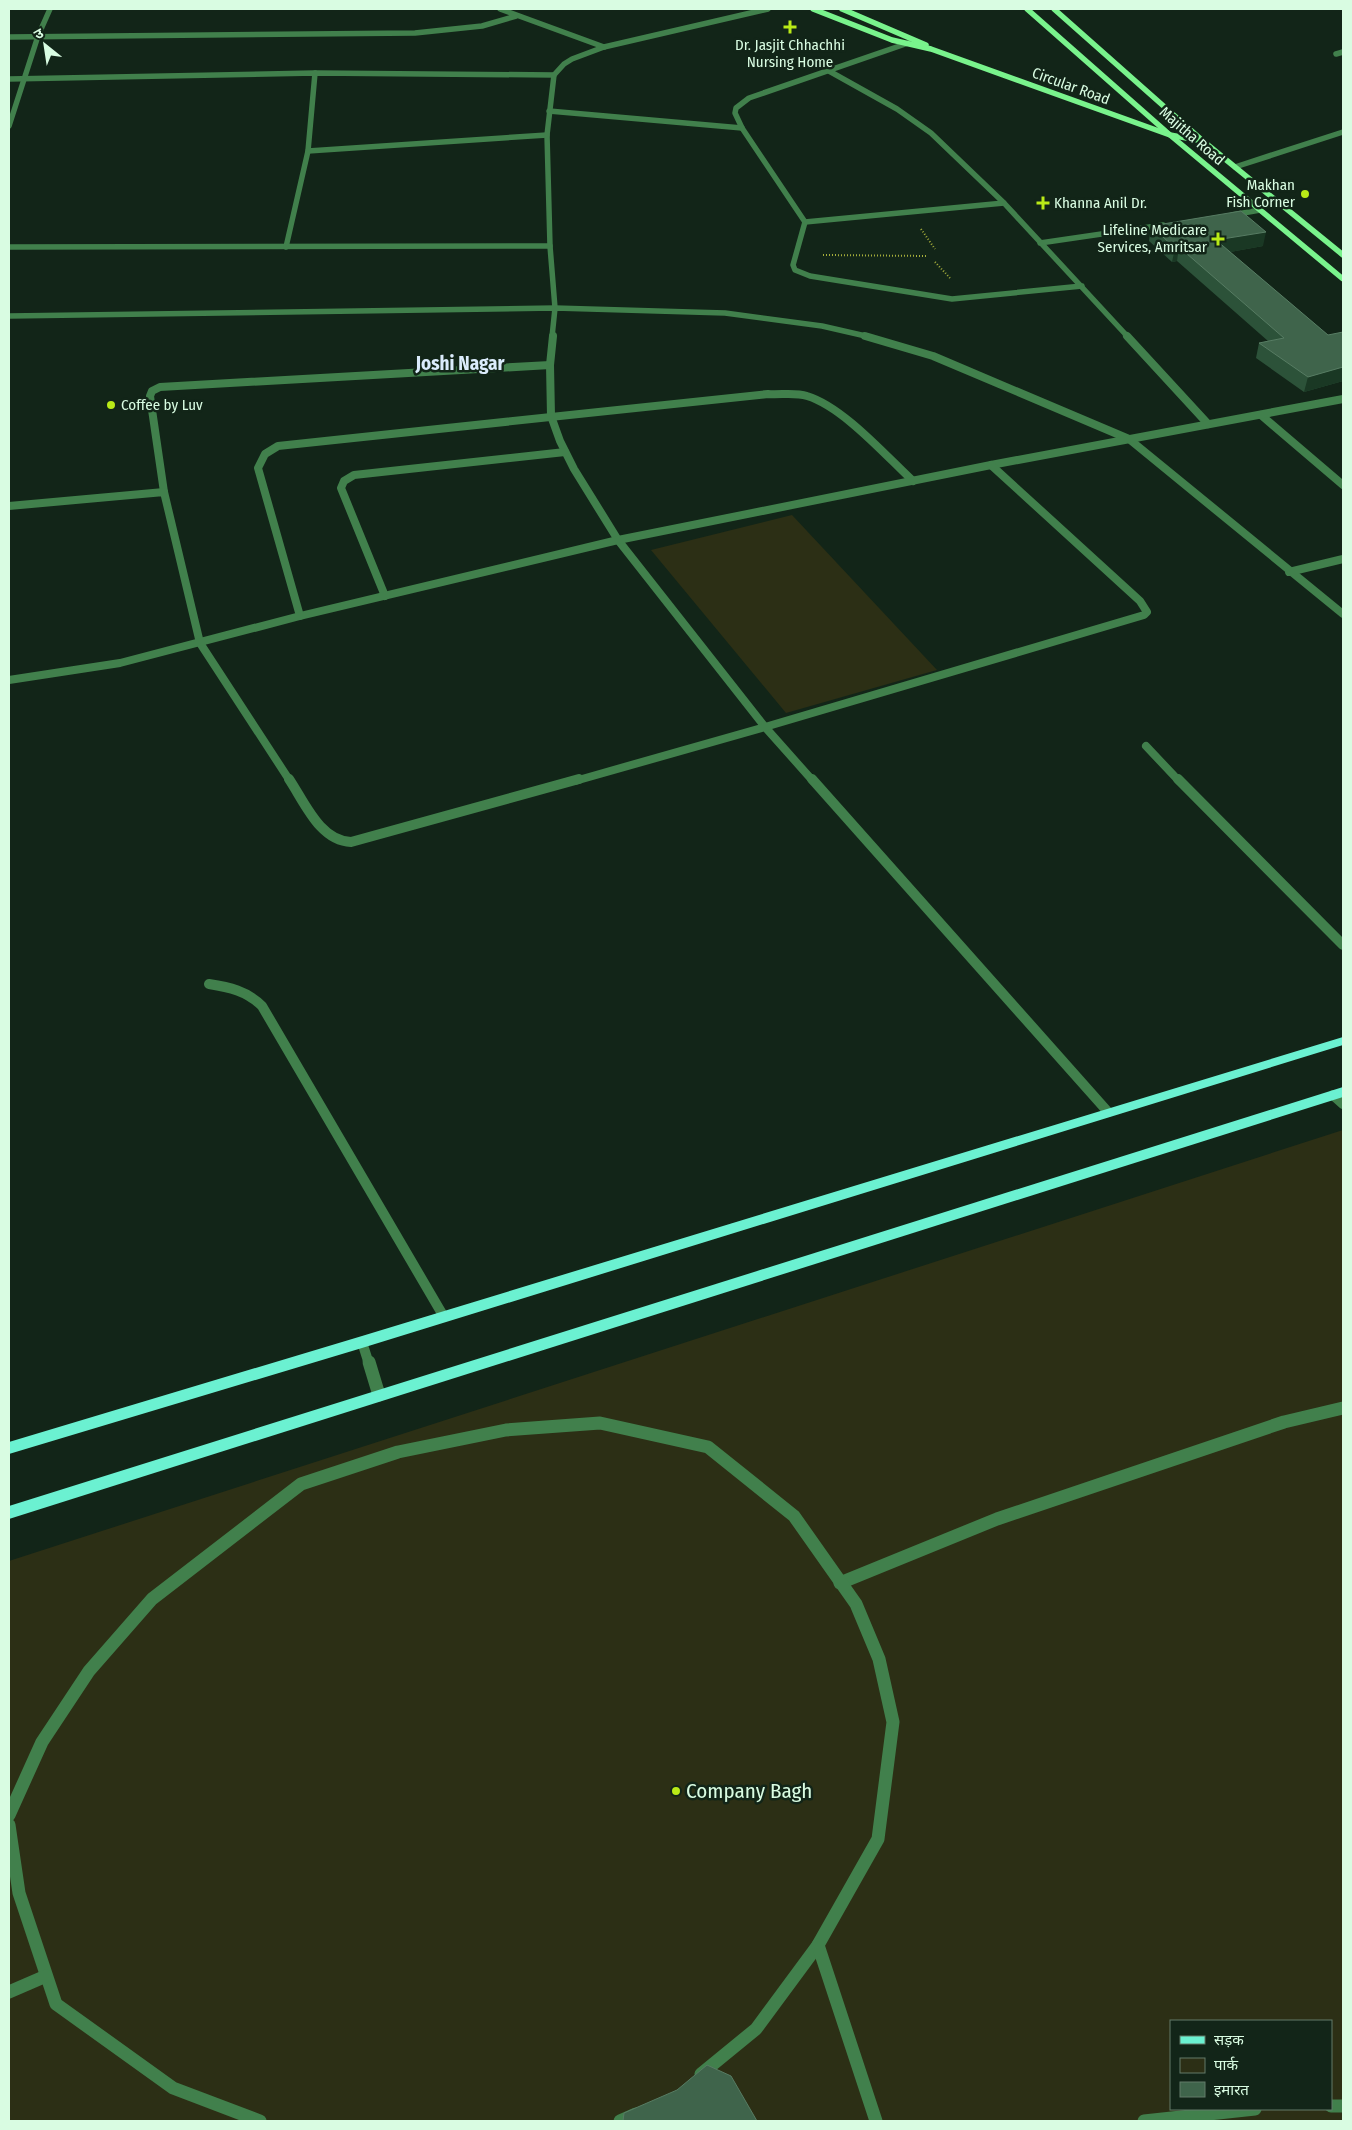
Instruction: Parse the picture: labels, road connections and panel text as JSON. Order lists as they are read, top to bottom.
{
  "streets": {
    "main road": ["Circular Road", "Majitha Road"]
  },
  "crossings": [
    ["Circular Road", "Majitha Road"]
  ],
  "districts": ["Joshi Nagar"],
  "places": {
    "health": ["Dr. Jasjit Chhachhi Nursing Home", "Khanna Anil Dr.", "Lifeline Medicare Services, Amritsar"],
    "other": ["Makhan Fish Corner", "Coffee by Luv", "Company Bagh"]
  },
  "legend": ["सड़क", "पार्क", "इमारत"],
  "north": "top left"
}
